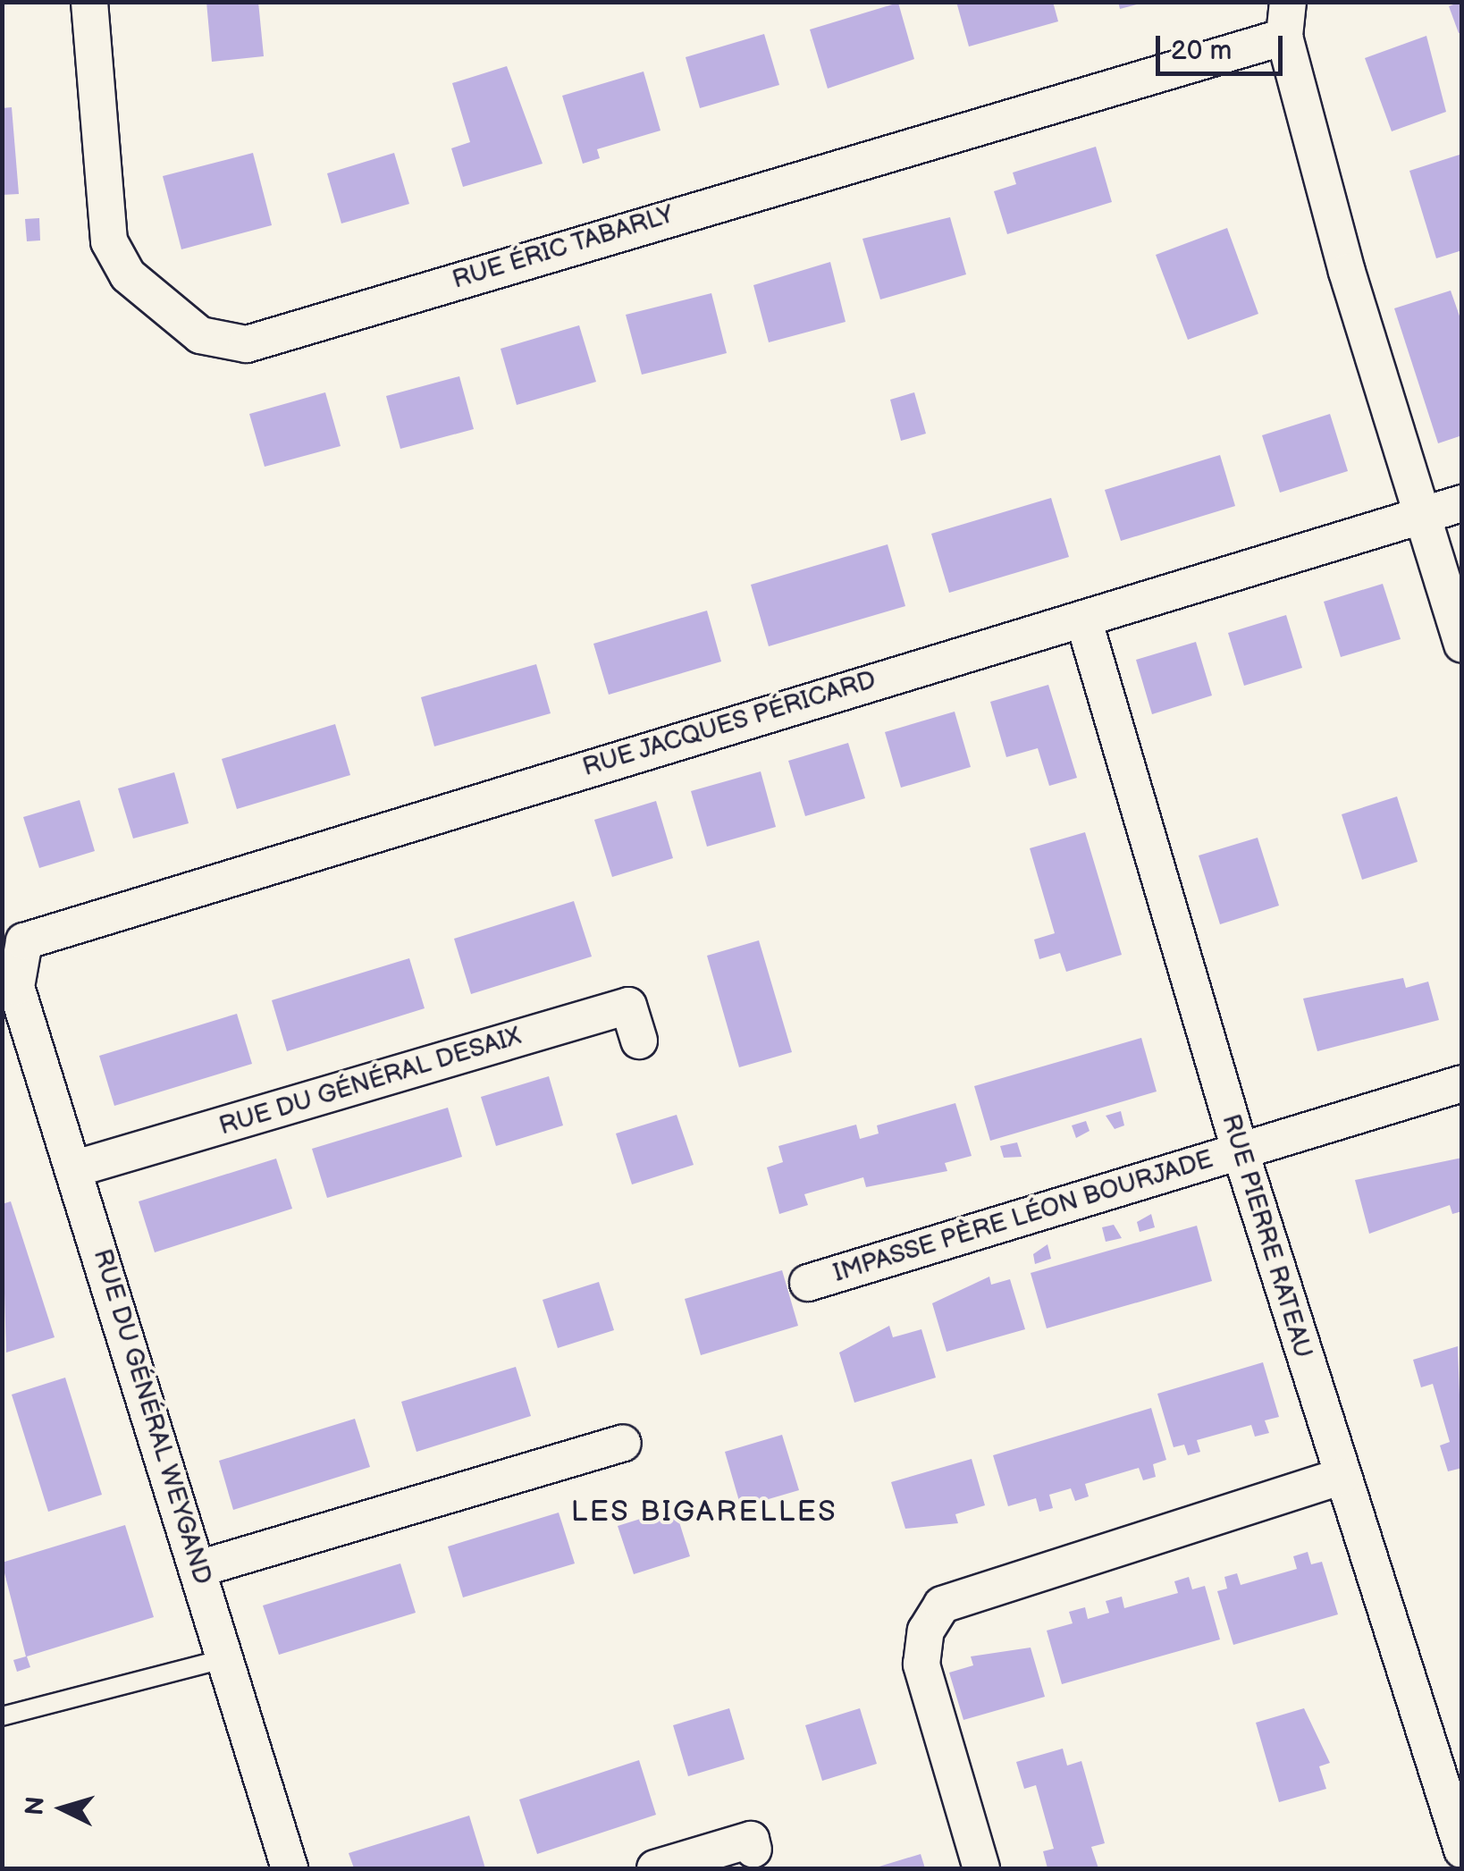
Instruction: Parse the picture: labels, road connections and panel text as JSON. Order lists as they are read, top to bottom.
{
  "streets": {
    "street": [
      "RUE ÉRIC TABARLY",
      "RUE JACQUES PÉRICARD",
      "RUE DU GÉNÉRAL DESAIX",
      "IMPASSE PÈRE LÉON BOURJADE",
      "RUE PIERRE RATEAU",
      "RUE DU GÉNÉRAL WEYGAND"
    ]
  },
  "crossings": [
    ["RUE ÉRIC TABARLY", "RUE JACQUES PÉRICARD"],
    ["RUE JACQUES PÉRICARD", "RUE PIERRE RATEAU"],
    ["RUE JACQUES PÉRICARD", "RUE DU GÉNÉRAL WEYGAND"],
    ["RUE DU GÉNÉRAL DESAIX", "RUE DU GÉNÉRAL WEYGAND"],
    ["IMPASSE PÈRE LÉON BOURJADE", "RUE PIERRE RATEAU"]
  ],
  "districts": ["LES BIGARELLES"],
  "scale_bar": "20 m",
  "north": "left"
}
